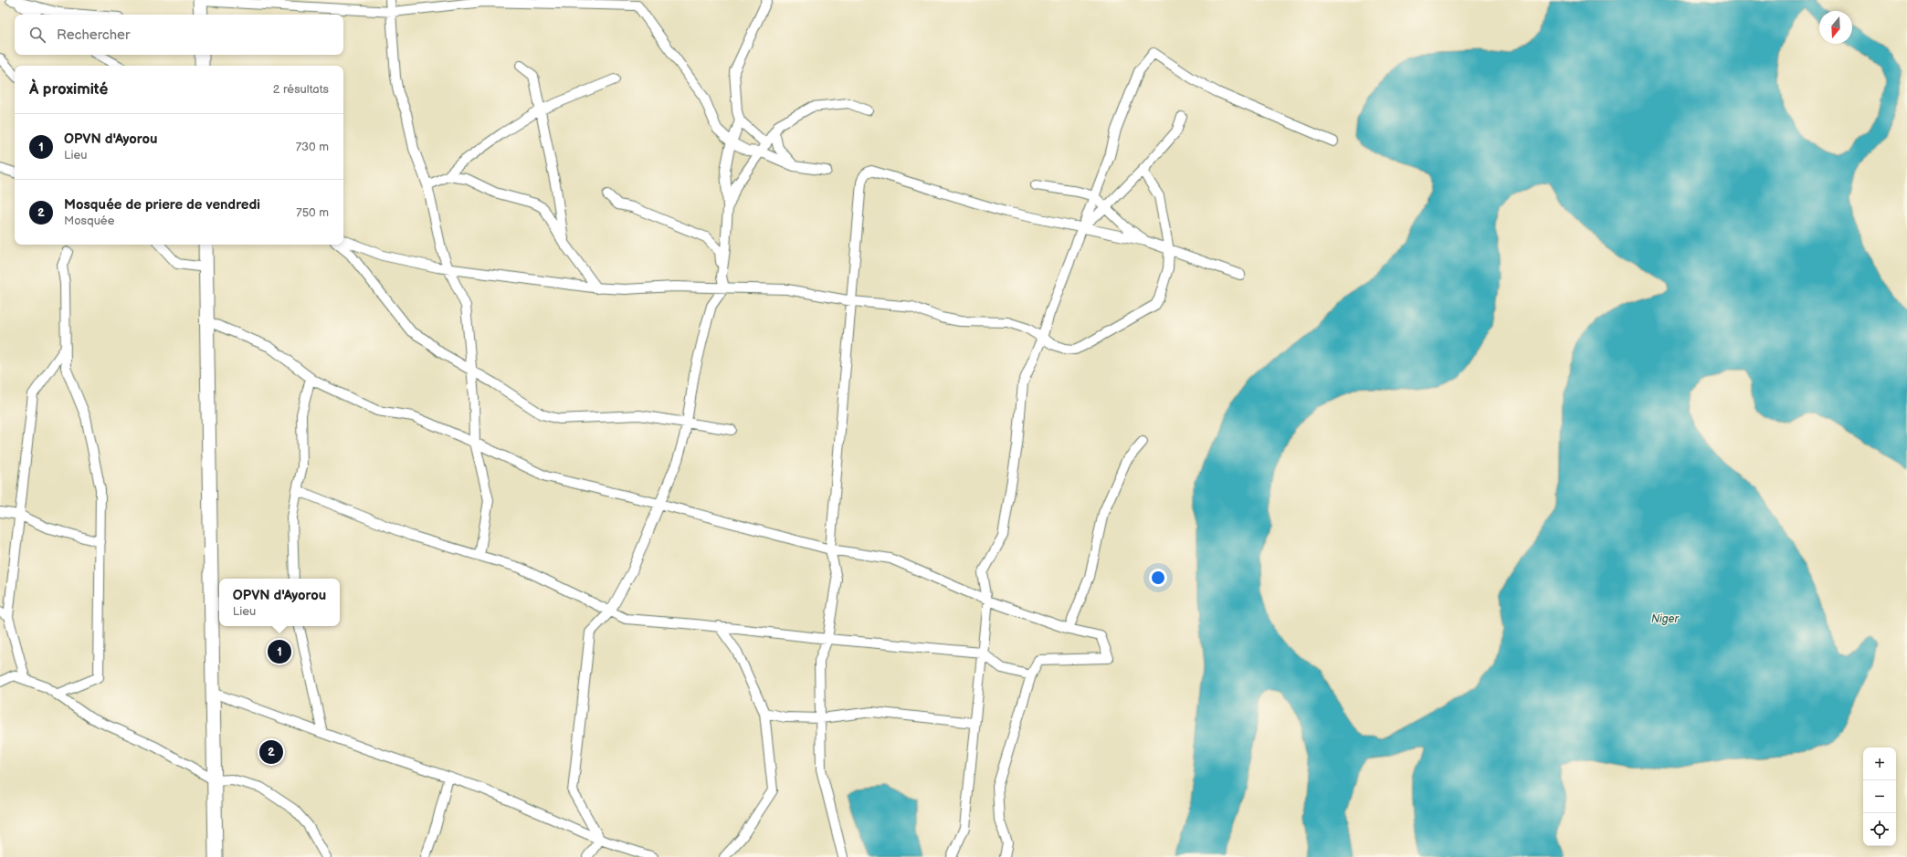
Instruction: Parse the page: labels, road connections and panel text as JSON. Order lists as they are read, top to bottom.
{
  "water": ["Niger"],
  "north": "bottom",
  "page": {
    "search": "Rechercher",
    "heading": ["À proximité", "2 résultats"],
    "list": [
      {
        "mark": "1",
        "name": "OPVN d'Ayorou",
        "note": "Lieu",
        "value": "730 m"
      },
      {
        "mark": "2",
        "name": "Mosquée de priere de vendredi",
        "note": "Mosquée",
        "value": "750 m"
      }
    ],
    "popup": ["OPVN d'Ayorou", "Lieu"],
    "pins": ["1", "2"],
    "map_buttons": ["+", "−"]
  }
}
